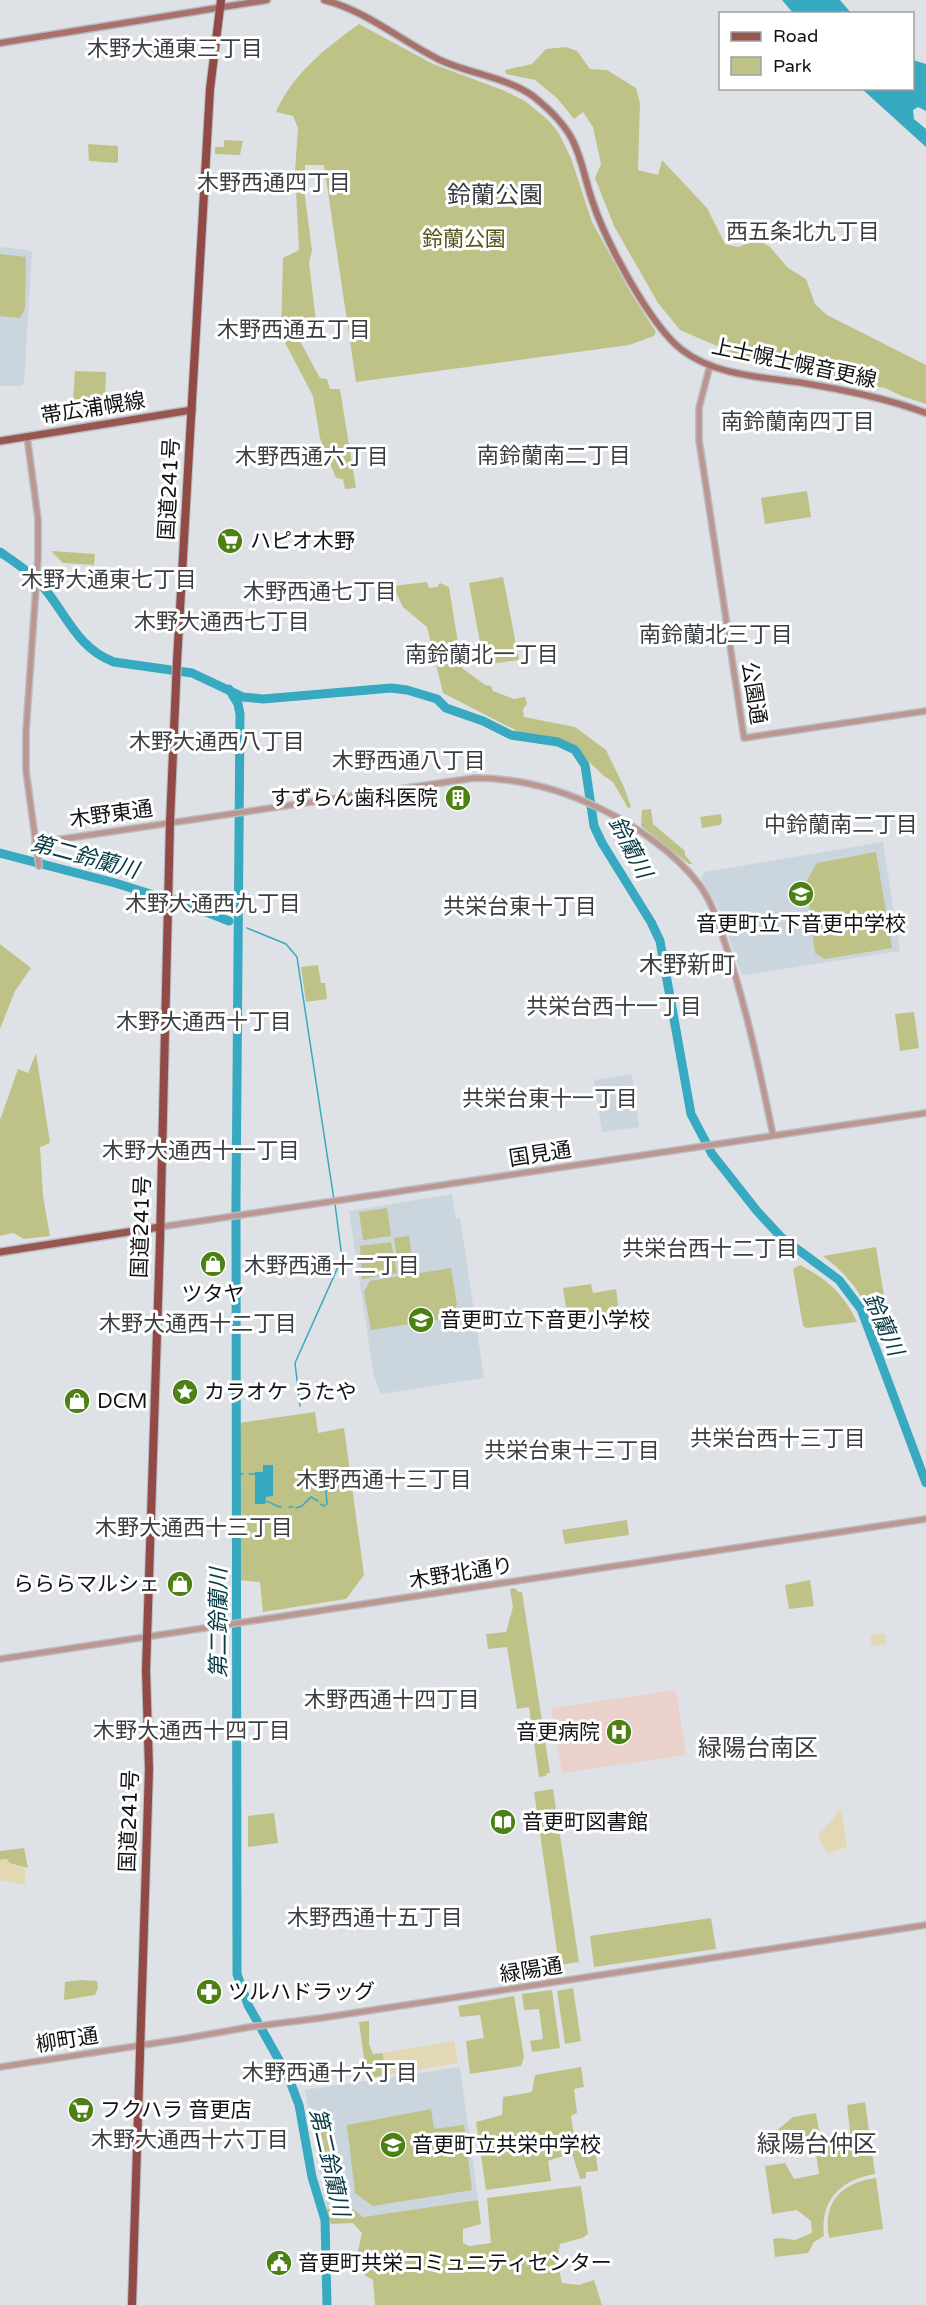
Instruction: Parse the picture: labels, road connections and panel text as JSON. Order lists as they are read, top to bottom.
{
  "streets": {
    "highway": ["国道241号"],
    "main road": ["上士幌士幌音更線", "帯広浦幌線"],
    "street": [
      "公園通",
      "木野東通",
      "国見通",
      "木野北通り",
      "緑陽通",
      "柳町通"
    ]
  },
  "crossings": [
    ["上士幌士幌音更線", "公園通"],
    ["帯広浦幌線", "国道241号"],
    ["国道241号", "木野東通"],
    ["国道241号", "国見通"],
    ["国道241号", "木野北通り"],
    ["国道241号", "緑陽通"],
    ["国道241号", "柳町通"],
    ["木野東通", "国見通"],
    ["緑陽通", "柳町通"]
  ],
  "districts": [
    "木野大通東三丁目",
    "木野西通四丁目",
    "鈴蘭公園",
    "西五条北九丁目",
    "木野西通五丁目",
    "南鈴蘭南四丁目",
    "南鈴蘭南二丁目",
    "木野西通六丁目",
    "木野大通東七丁目",
    "木野西通七丁目",
    "木野大通西七丁目",
    "南鈴蘭北三丁目",
    "南鈴蘭北一丁目",
    "木野大通西八丁目",
    "木野西通八丁目",
    "中鈴蘭南二丁目",
    "木野大通西九丁目",
    "共栄台東十丁目",
    "木野新町",
    "共栄台西十一丁目",
    "木野大通西十丁目",
    "共栄台東十一丁目",
    "木野大通西十一丁目",
    "共栄台西十二丁目",
    "木野西通十二丁目",
    "木野大通西十二丁目",
    "共栄台西十三丁目",
    "共栄台東十三丁目",
    "木野西通十三丁目",
    "木野大通西十三丁目",
    "木野西通十四丁目",
    "木野大通西十四丁目",
    "緑陽台南区",
    "木野西通十五丁目",
    "木野西通十六丁目",
    "木野大通西十六丁目",
    "緑陽台仲区"
  ],
  "water": ["鈴蘭川", "第二鈴蘭川"],
  "parks": ["鈴蘭公園"],
  "places": {
    "supermarket": ["ハピオ木野", "フクハラ 音更店"],
    "building": ["すずらん歯科医院"],
    "school or university": ["音更町立下音更中学校", "音更町立下音更小学校", "音更町立共栄中学校"],
    "shop": ["ツタヤ", "DCM", "らららマルシェ"],
    "place": ["カラオケ うたや"],
    "hospital": ["音更病院"],
    "library": ["音更町図書館"],
    "pharmacy": ["ツルハドラッグ"],
    "public building": ["音更町共栄コミュニティセンター"]
  },
  "legend": ["Road", "Park"]
}
